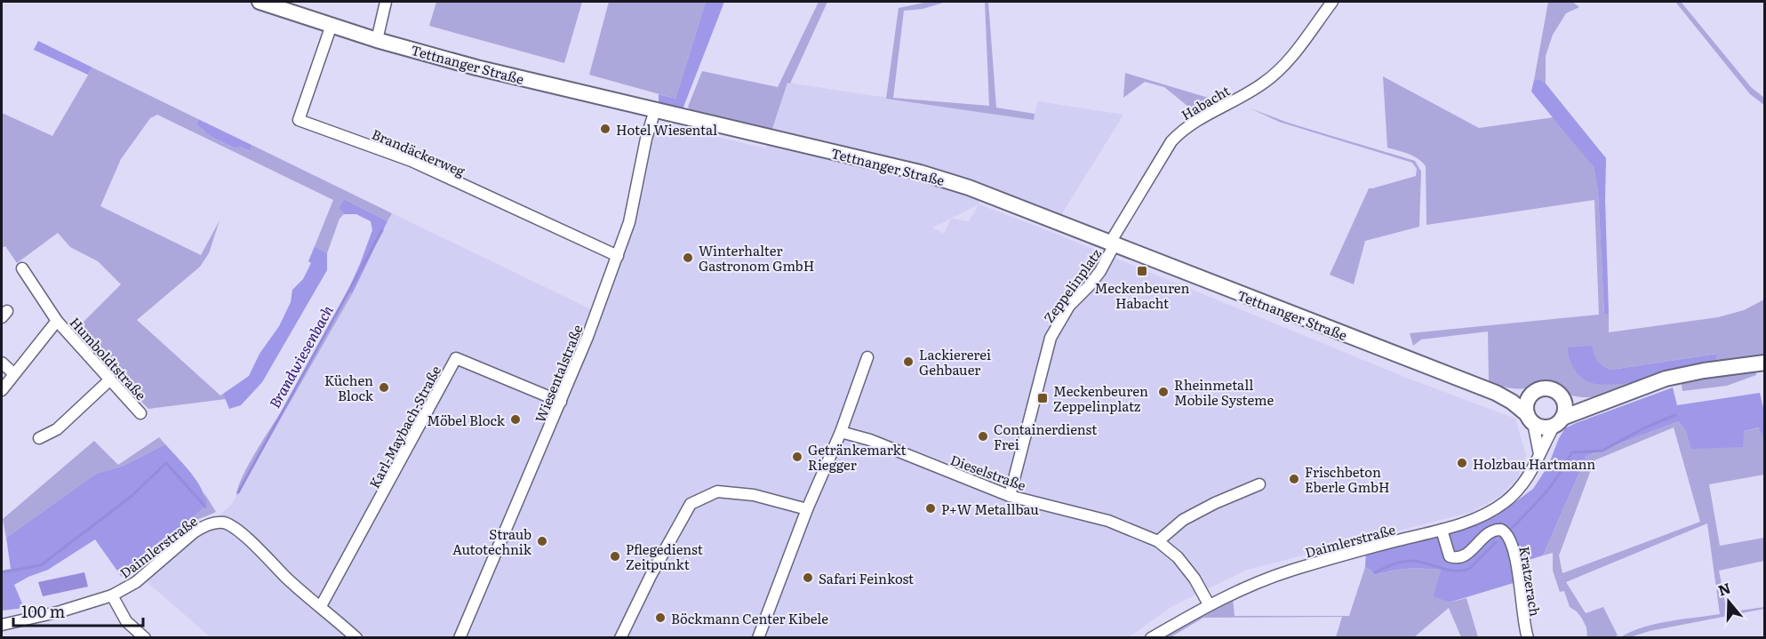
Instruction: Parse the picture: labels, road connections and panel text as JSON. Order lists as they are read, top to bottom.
{
  "streets": {
    "main road": ["Tettnanger Straße"],
    "street": [
      "Habacht",
      "Brandäckerweg",
      "Zeppelinplatz",
      "Humboldtstraße",
      "Wiesentalstraße",
      "Karl-Maybach-Straße",
      "Dieselstraße",
      "Daimlerstraße",
      "Kratzerach"
    ]
  },
  "crossings": [
    ["Tettnanger Straße", "Habacht"],
    ["Tettnanger Straße", "Brandäckerweg"],
    ["Tettnanger Straße", "Zeppelinplatz"],
    ["Tettnanger Straße", "Wiesentalstraße"],
    ["Tettnanger Straße", "Daimlerstraße"],
    ["Habacht", "Zeppelinplatz"],
    ["Brandäckerweg", "Wiesentalstraße"],
    ["Zeppelinplatz", "Dieselstraße"],
    ["Wiesentalstraße", "Karl-Maybach-Straße"],
    ["Karl-Maybach-Straße", "Daimlerstraße"],
    ["Dieselstraße", "Daimlerstraße"],
    ["Daimlerstraße", "Kratzerach"]
  ],
  "water": ["Brandwiesenbach"],
  "places": {
    "other": [
      "Hotel Wiesental",
      "Winterhalter Gastronom GmbH",
      "Lackiererei Gehbauer",
      "Küchen Block",
      "Rheinmetall Mobile Systeme",
      "Möbel Block",
      "Containerdienst Frei",
      "Getränkemarkt Riegger",
      "Holzbau Hartmann",
      "Frischbeton Eberle GmbH",
      "P+W Metallbau",
      "Straub Autotechnik",
      "Pflegedienst Zeitpunkt",
      "Safari Feinkost",
      "Böckmann Center Kibele"
    ],
    "transit": ["Meckenbeuren Habacht", "Meckenbeuren Zeppelinplatz"]
  },
  "scale_bar": "100 m",
  "north": "top"
}
